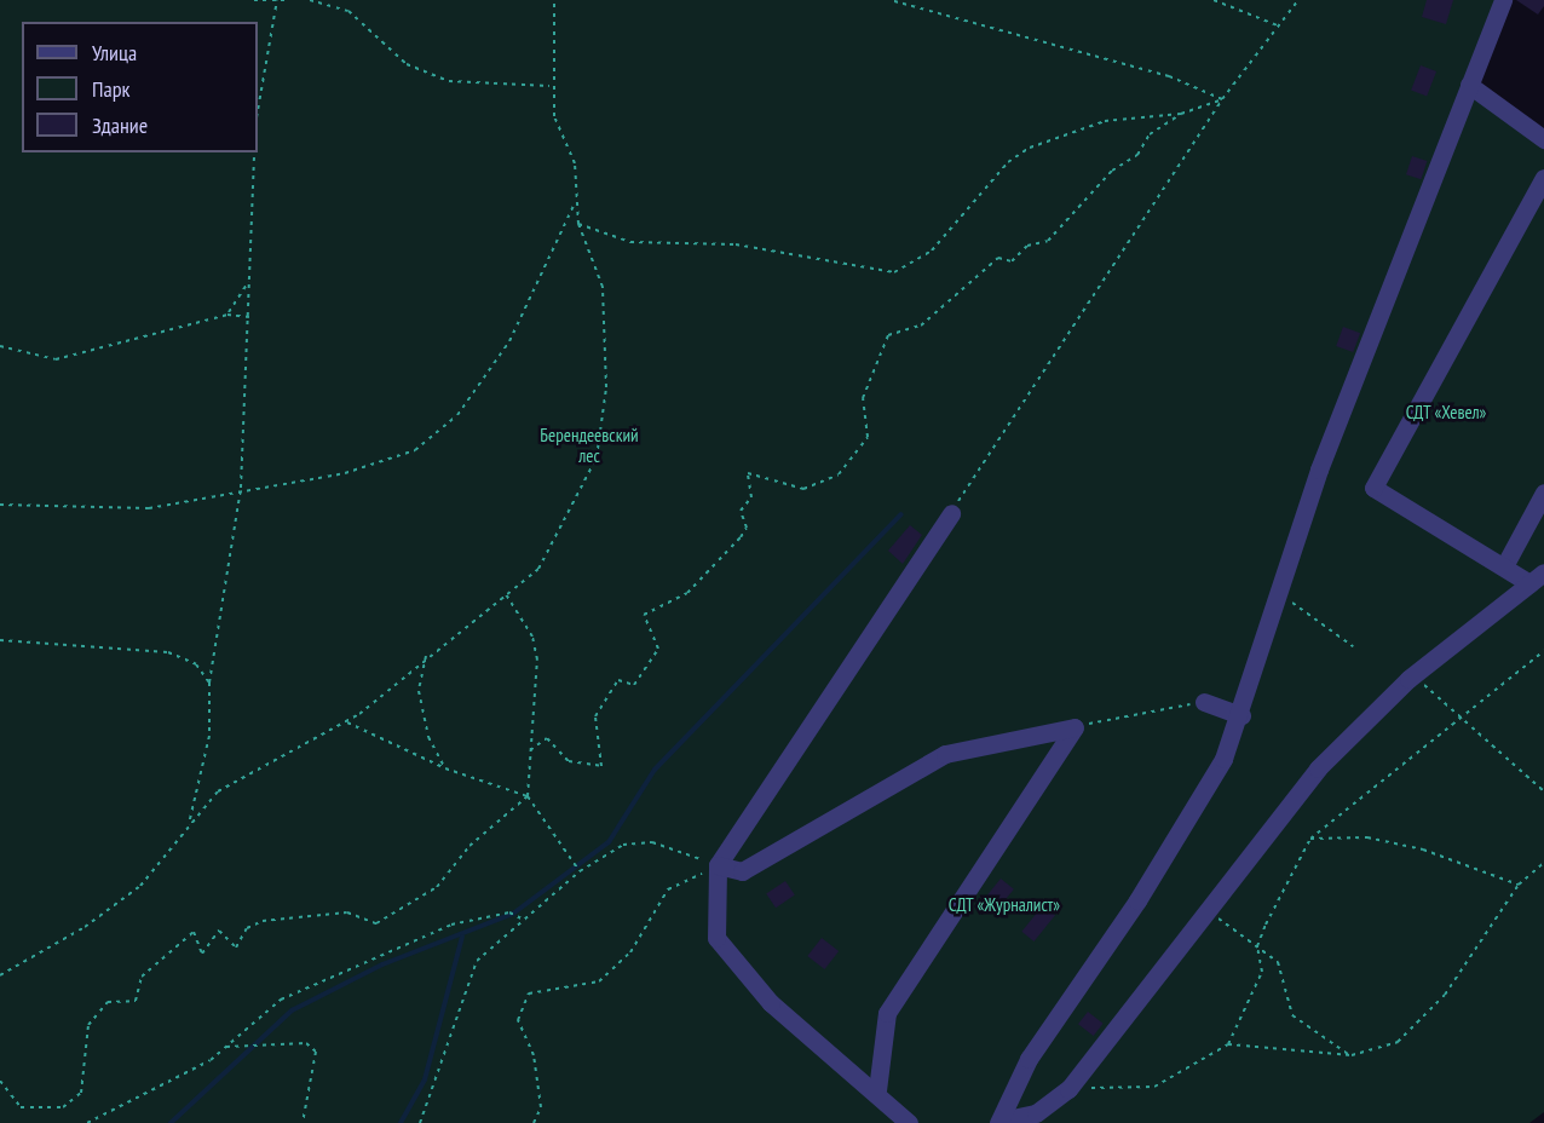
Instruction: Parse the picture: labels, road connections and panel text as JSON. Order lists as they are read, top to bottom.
{
  "parks": ["СДТ «Хевел»", "Берендеевский лес", "СДТ «Журналист»"],
  "legend": ["Улица", "Парк", "Здание"]
}
